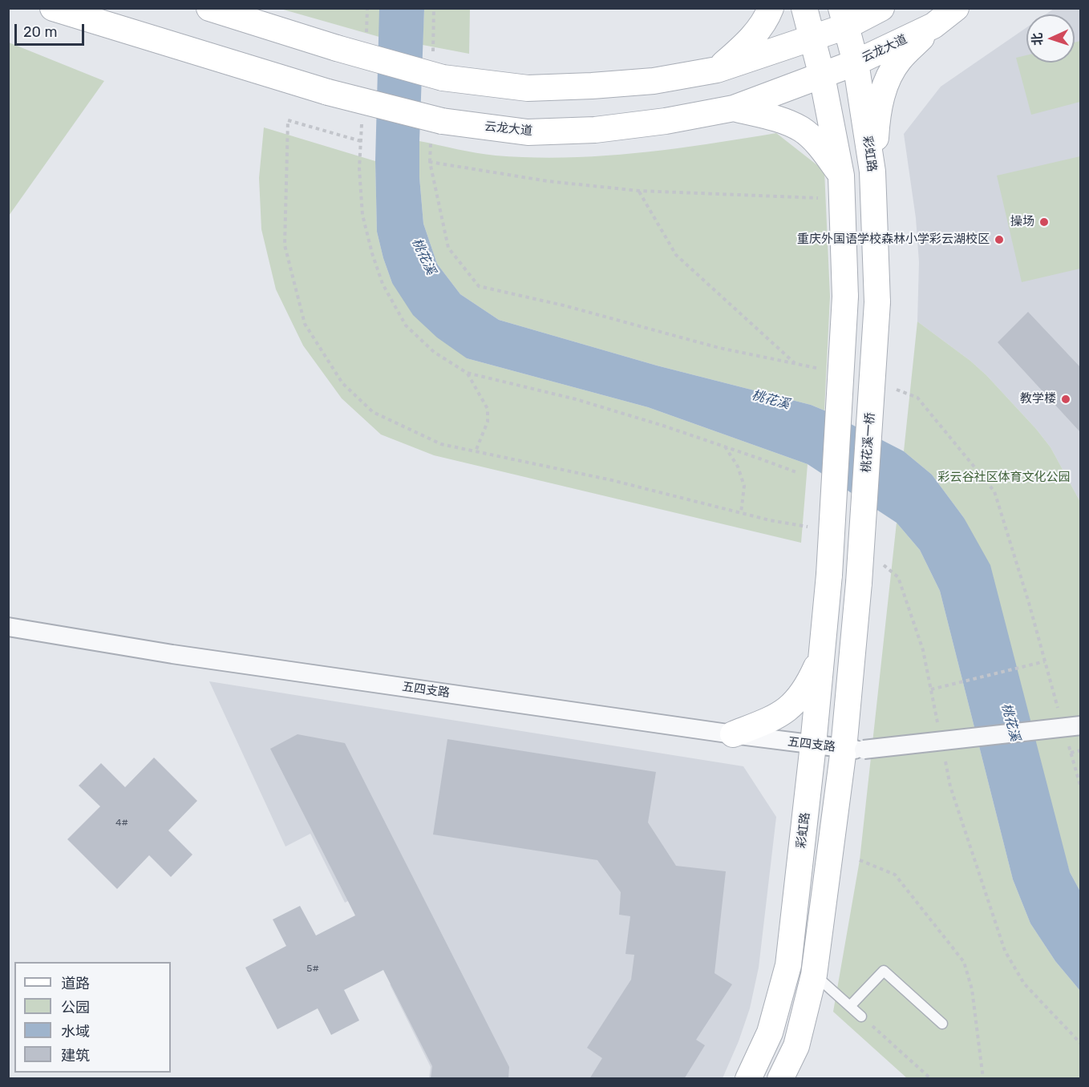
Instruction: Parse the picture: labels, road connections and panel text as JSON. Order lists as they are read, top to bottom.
{
  "streets": {
    "main road": ["云龙大道", "彩虹路", "桃花溪一桥"],
    "street": ["五四支路"]
  },
  "crossings": [
    ["云龙大道", "彩虹路"],
    ["彩虹路", "桃花溪一桥"],
    ["彩虹路", "五四支路"],
    ["桃花溪一桥", "五四支路"]
  ],
  "water": ["桃花溪"],
  "parks": ["彩云谷社区体育文化公园"],
  "places": ["操场", "重庆外国语学校森林小学彩云湖校区", "教学楼"],
  "house_numbers": ["4#", "5#"],
  "legend": [
    "道路",
    "公园",
    "水域",
    "建筑"
  ],
  "scale_bar": "20 m",
  "north": "left"
}
